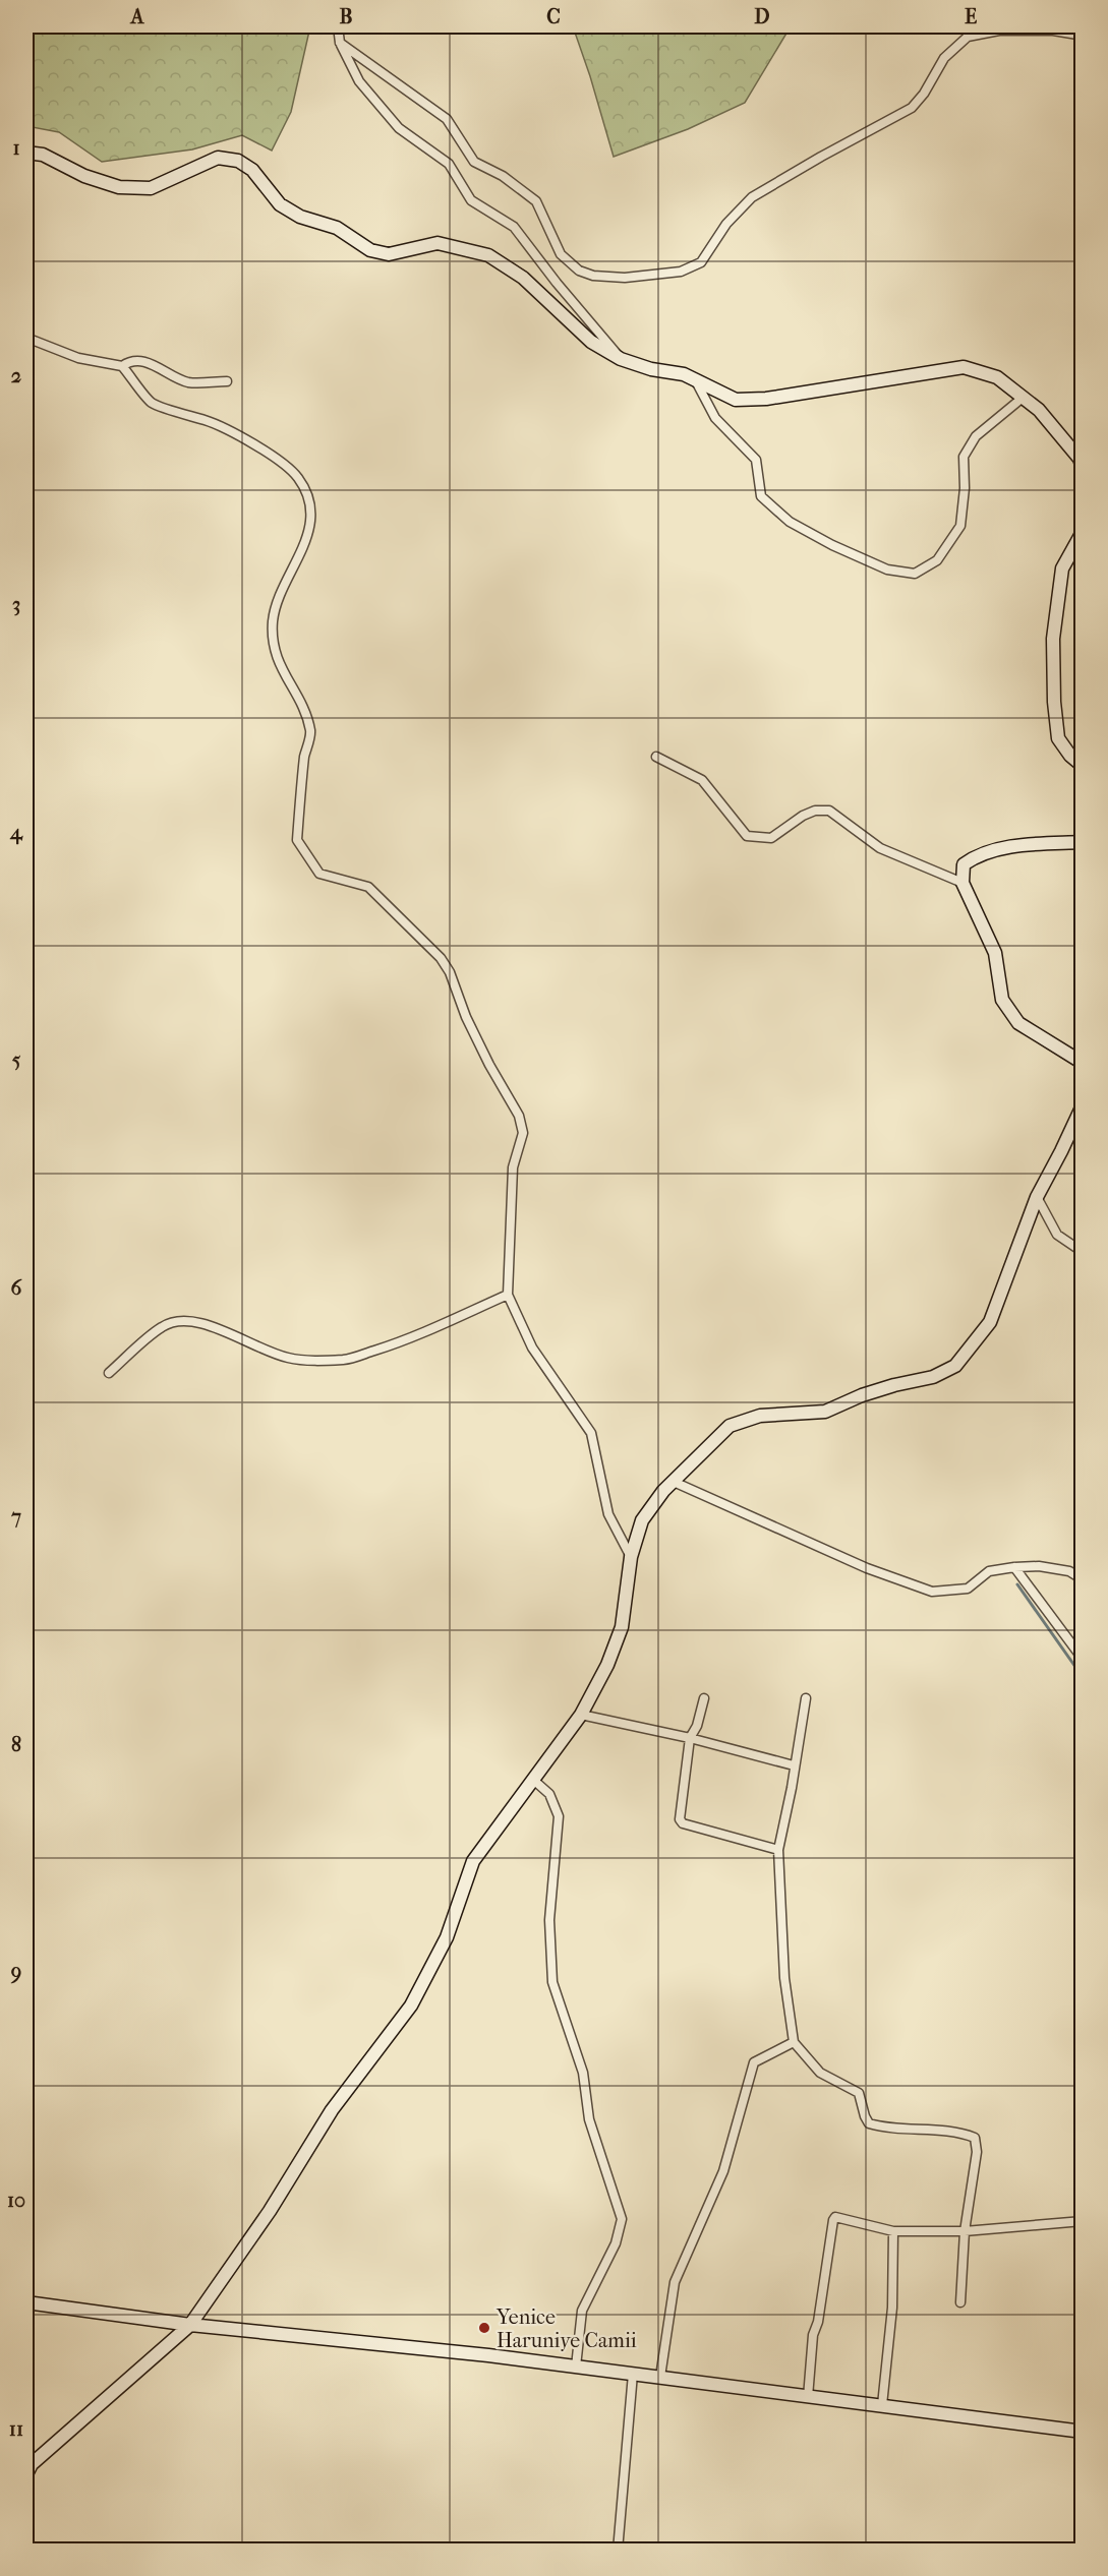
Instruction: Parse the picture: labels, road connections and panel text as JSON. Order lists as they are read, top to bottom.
{
  "places": ["Yenice Haruniye Camii"],
  "grid": {
    "columns": [
      "A",
      "B",
      "C",
      "D",
      "E"
    ],
    "rows": [
      "1",
      "2",
      "3",
      "4",
      "5",
      "6",
      "7",
      "8",
      "9",
      "10",
      "11"
    ]
  }
}
